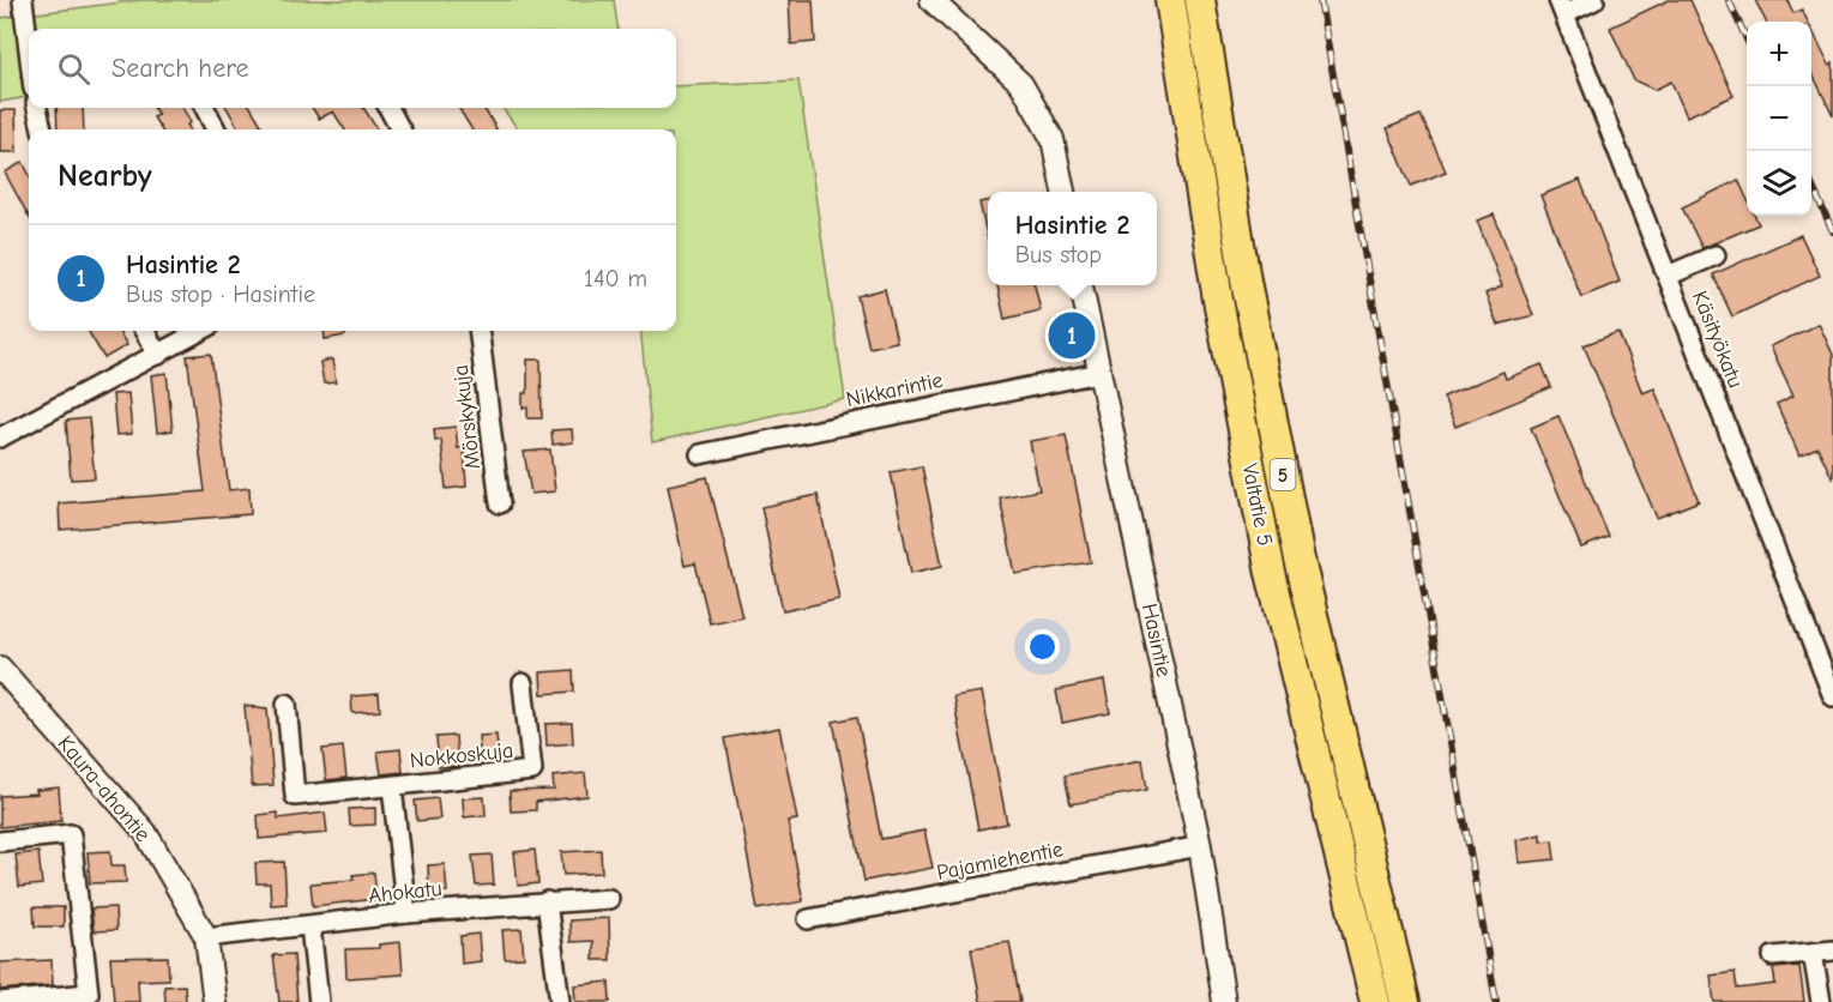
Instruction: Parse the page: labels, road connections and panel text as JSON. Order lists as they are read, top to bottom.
{
  "streets": {
    "highway": ["5", "Valtatie 5"],
    "street": [
      "Käsityökatu",
      "Nikkarintie",
      "Mörskykuja",
      "Hasintie",
      "Nokkoskuja",
      "Kaura-ahontie",
      "Pajamiehentie",
      "Ahokatu"
    ]
  },
  "crossings": [
    ["Nikkarintie", "Hasintie"],
    ["Hasintie", "Pajamiehentie"],
    ["Nokkoskuja", "Ahokatu"],
    ["Kaura-ahontie", "Ahokatu"]
  ],
  "page": {
    "map_buttons": ["+", "−"],
    "search": "Search here",
    "heading": "Nearby",
    "popup": ["Hasintie 2", "Bus stop"],
    "list": [
      {
        "mark": "1",
        "name": "Hasintie 2",
        "note": "Bus stop · Hasintie",
        "value": "140 m"
      }
    ],
    "pins": "1"
  }
}
